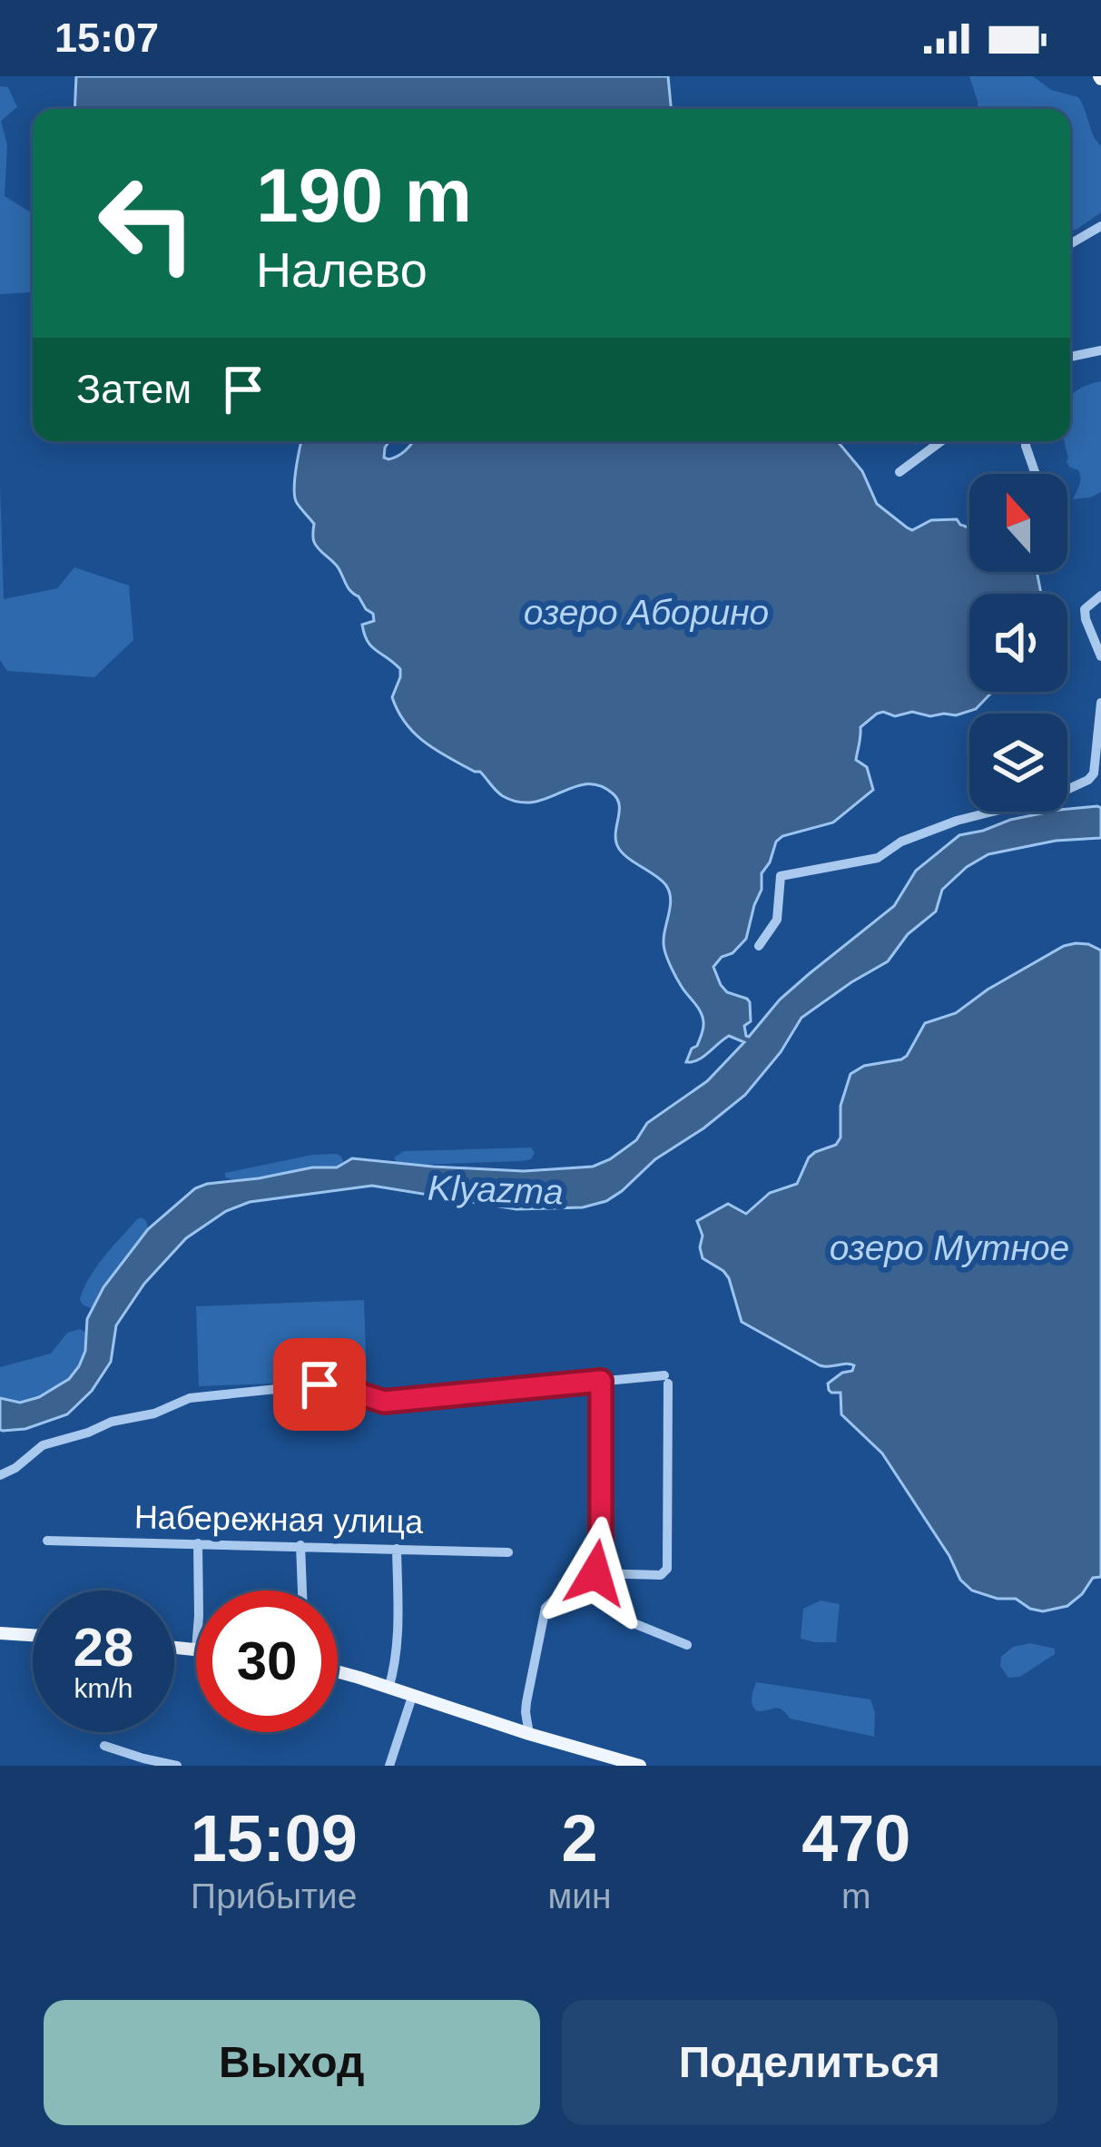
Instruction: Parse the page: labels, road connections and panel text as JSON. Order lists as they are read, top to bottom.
{
  "streets": {
    "street": ["Набережная улица"]
  },
  "water": ["озеро Аборино", "Klyazma", "озеро Мутное"],
  "north": "top",
  "page": {
    "status": "15:07",
    "turn": ["190 m", "Налево"],
    "then": "Затем",
    "speed": "28 km/h",
    "limit": "30",
    "eta": [
      "15:09",
      "Прибытие",
      "2",
      "мин",
      "470",
      "m"
    ],
    "buttons": ["Выход", "Поделиться"]
  }
}
